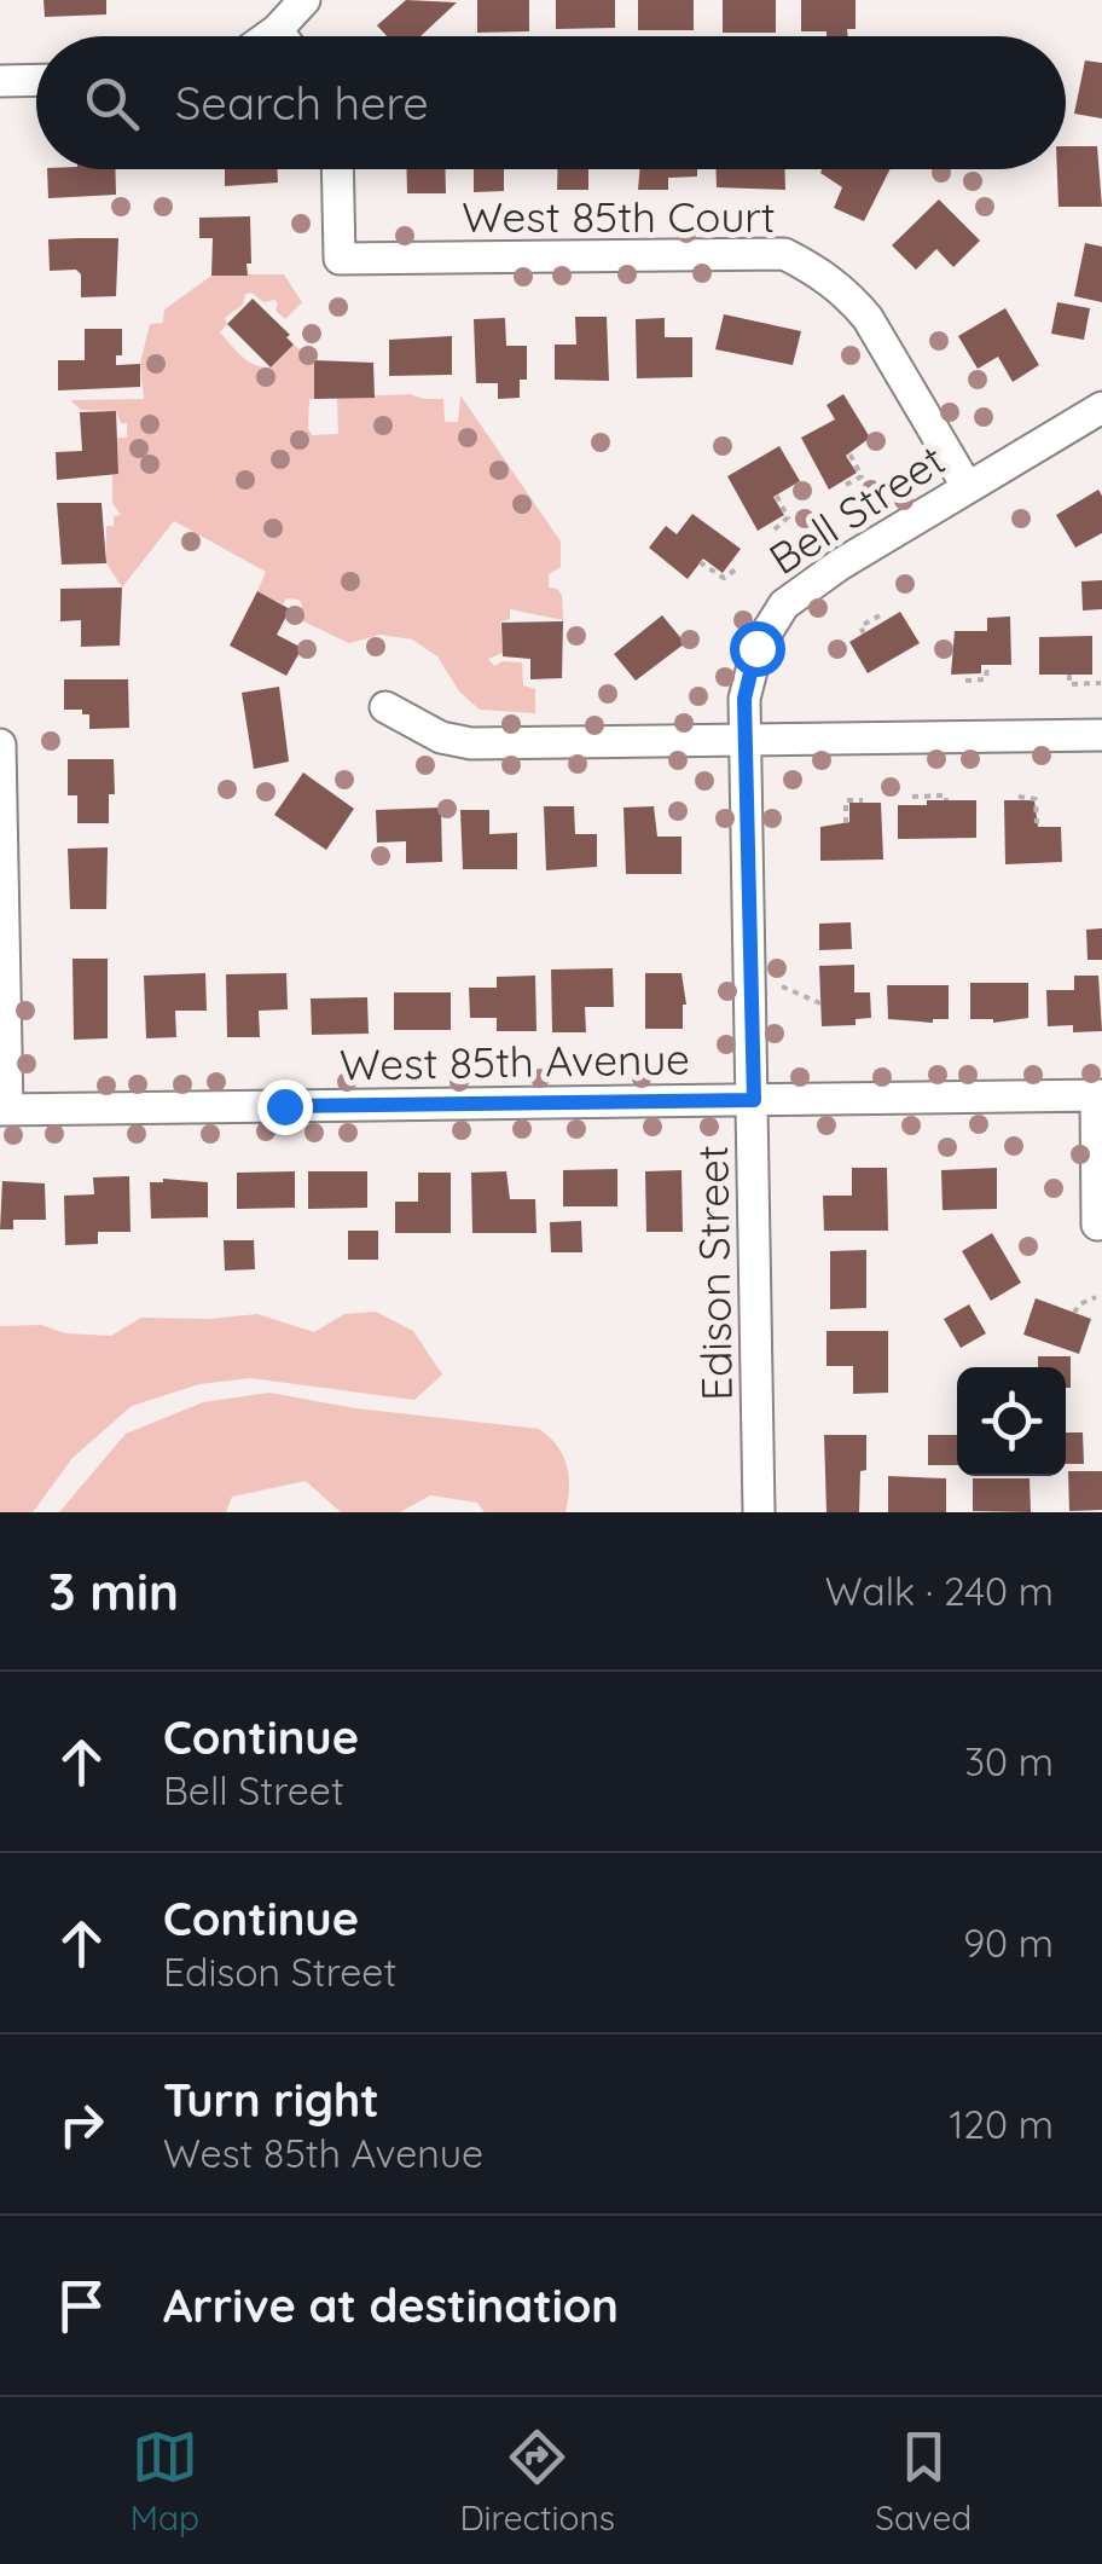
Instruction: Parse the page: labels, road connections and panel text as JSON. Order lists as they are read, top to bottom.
{
  "streets": {
    "street": [
      "West 85th Court",
      "Bell Street",
      "West 85th Avenue",
      "Edison Street"
    ]
  },
  "crossings": [
    ["West 85th Court", "Bell Street"],
    ["Bell Street", "Edison Street"],
    ["West 85th Avenue", "Edison Street"]
  ],
  "page": {
    "search": "Search here",
    "heading": ["3 min", "Walk · 240 m"],
    "list": [
      ["Continue", "Bell Street", "30 m"],
      ["Continue", "Edison Street", "90 m"],
      ["Turn right", "West 85th Avenue", "120 m"],
      "Arrive at destination"
    ],
    "nav": ["Map", "Directions", "Saved"]
  }
}
